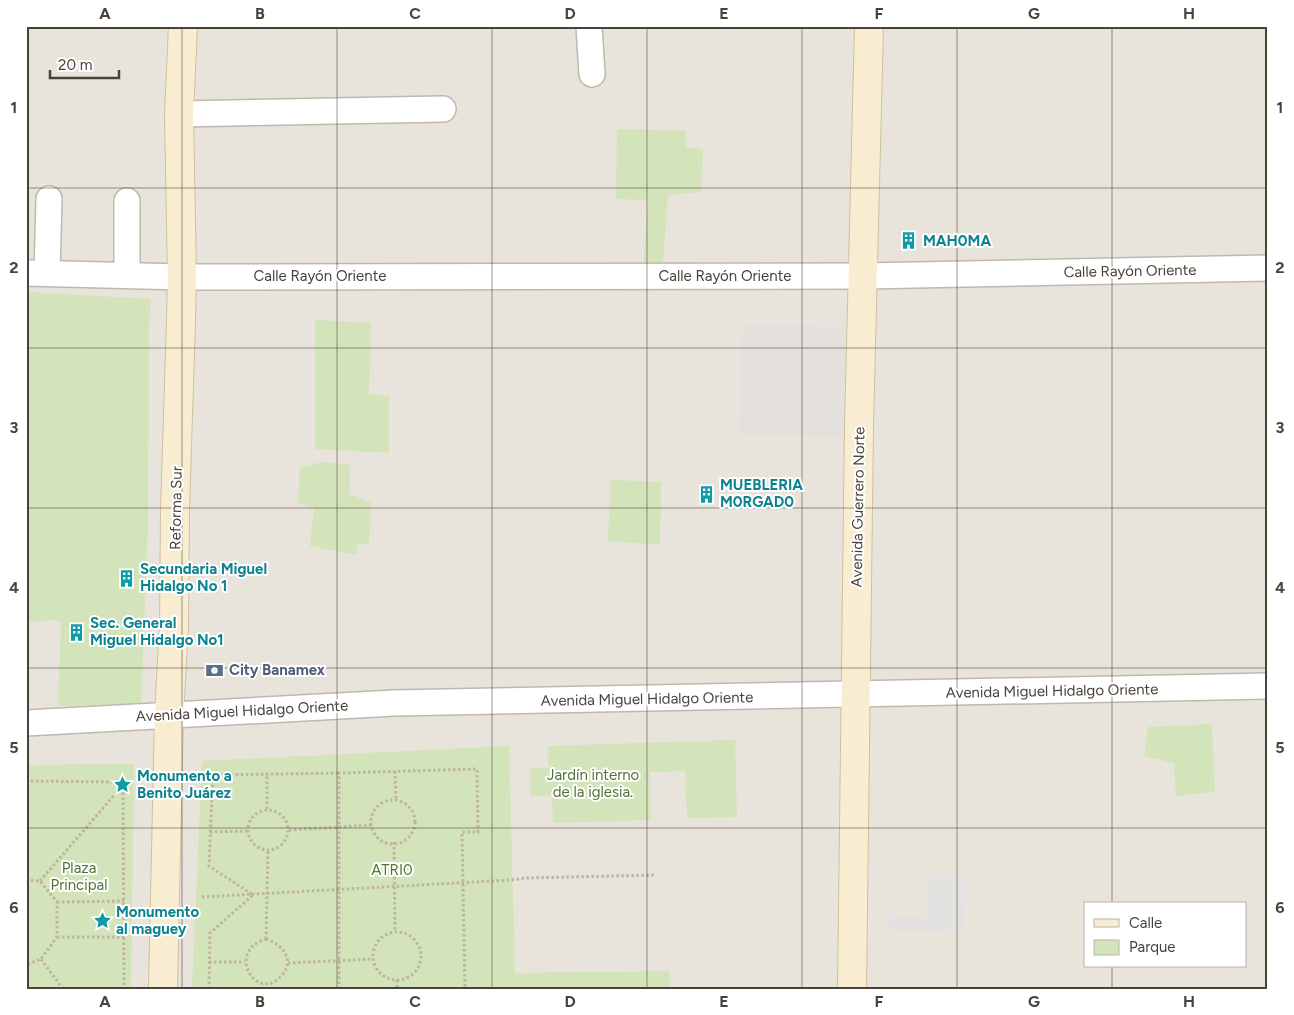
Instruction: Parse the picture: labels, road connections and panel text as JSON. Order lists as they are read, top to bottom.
{
  "streets": {
    "main road": ["Avenida Guerrero Norte", "Reforma Sur"],
    "street": ["Calle Rayón Oriente", "Avenida Miguel Hidalgo Oriente"]
  },
  "crossings": [
    ["Calle Rayón Oriente", "Avenida Guerrero Norte"],
    ["Calle Rayón Oriente", "Reforma Sur"],
    ["Avenida Guerrero Norte", "Avenida Miguel Hidalgo Oriente"],
    ["Reforma Sur", "Avenida Miguel Hidalgo Oriente"]
  ],
  "parks": ["Jardín interno de la iglesia.", "Plaza Principal", "ATRI0"],
  "places": {
    "building": [
      "MAH0MA",
      "MUEBLERIA M0RGAD0",
      "Secundaria Miguel Hidalgo No 1",
      "Sec. General Miguel Hidalgo No1"
    ],
    "bank": ["City Banamex"],
    "place": ["Monumento a Benito Juárez", "Monumento al maguey"]
  },
  "legend": ["Calle", "Parque"],
  "scale_bar": "20 m",
  "grid": {
    "columns": [
      "A",
      "B",
      "C",
      "D",
      "E",
      "F",
      "G",
      "H"
    ],
    "rows": [
      "1",
      "2",
      "3",
      "4",
      "5",
      "6"
    ]
  }
}
